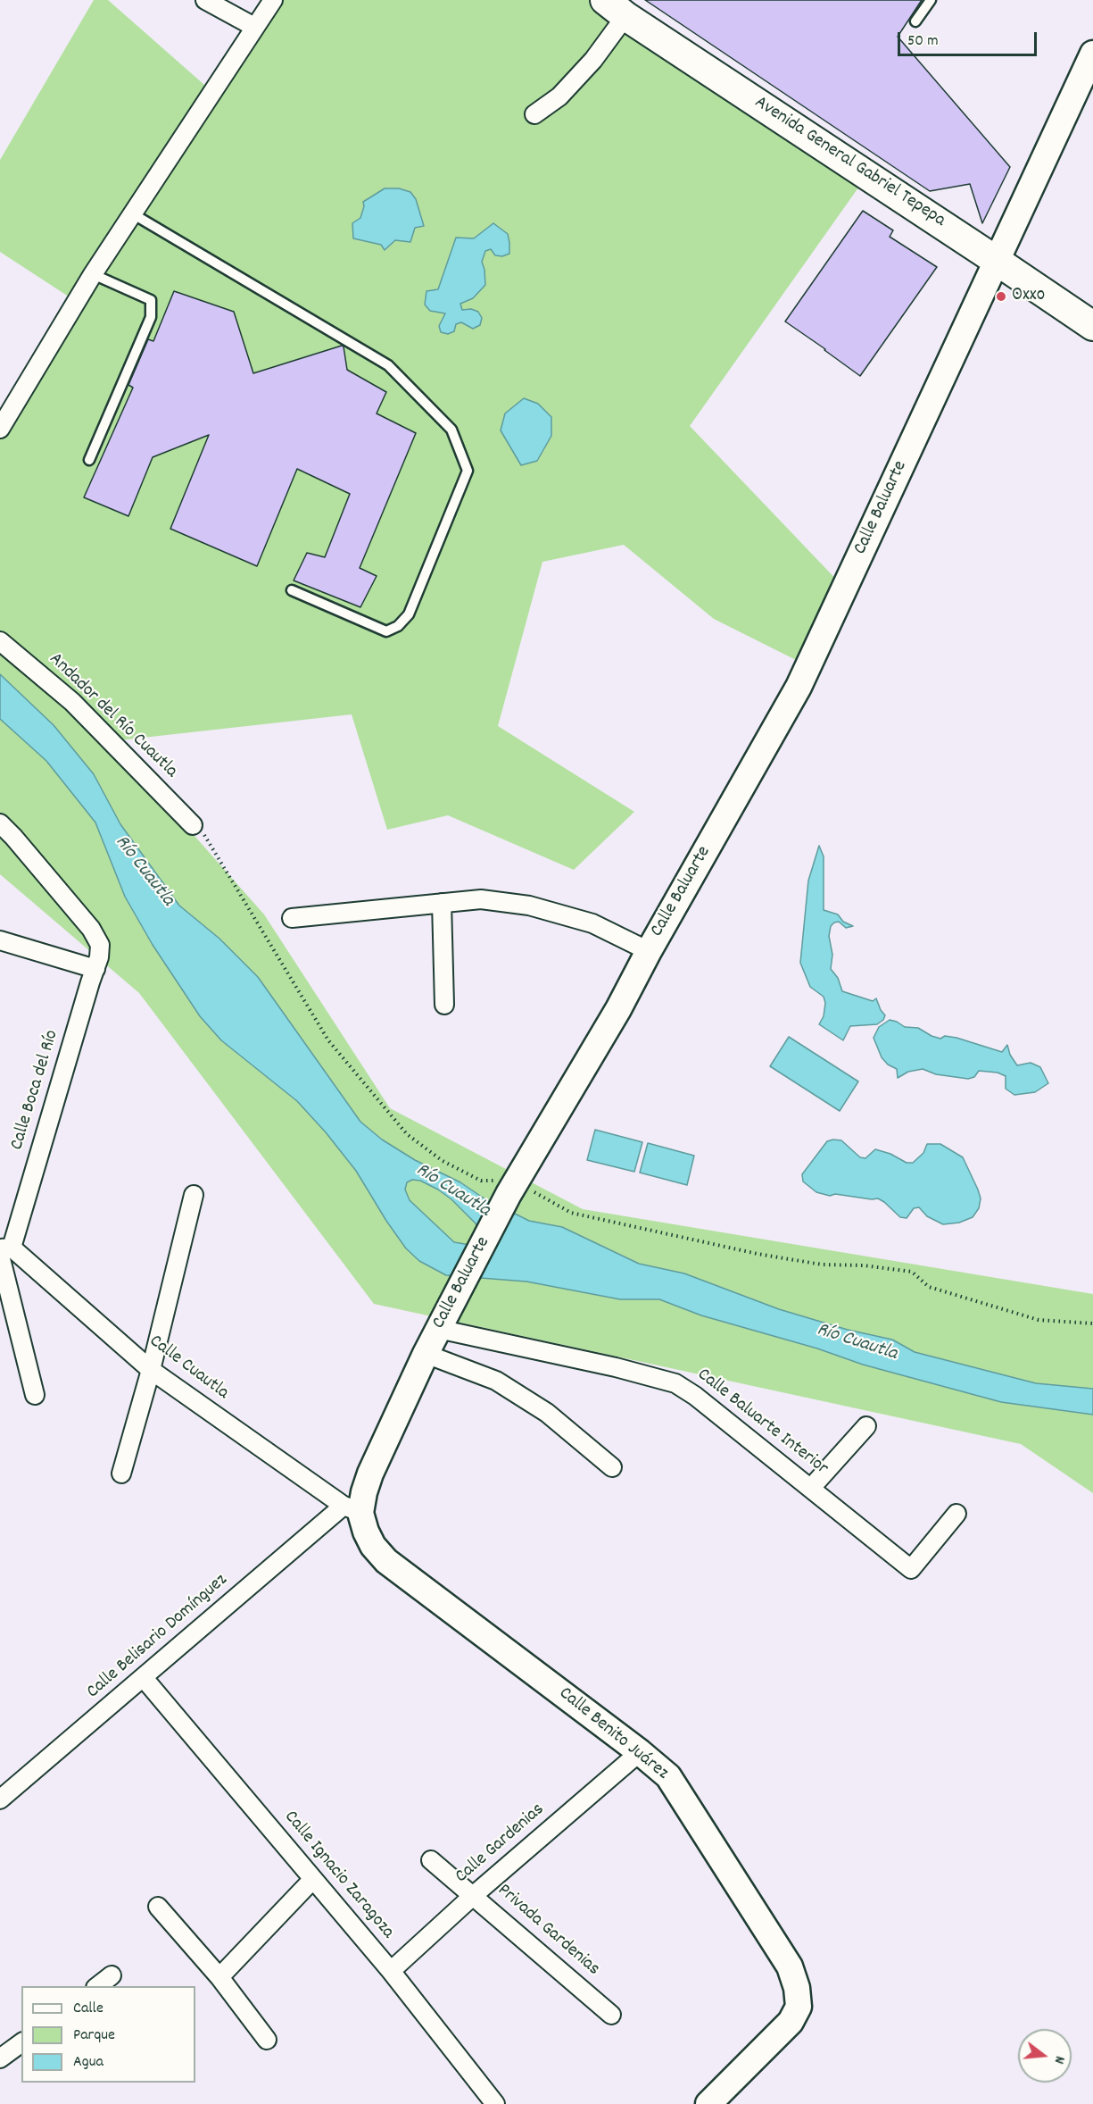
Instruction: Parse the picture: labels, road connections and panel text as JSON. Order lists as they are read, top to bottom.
{
  "streets": {
    "main road": ["Avenida General Gabriel Tepepa"],
    "street": [
      "Calle Baluarte",
      "Andador del Río Cuautla",
      "Calle Boca del Río",
      "Calle Cuautla",
      "Calle Baluarte Interior",
      "Calle Belisario Domínguez",
      "Calle Benito Juárez",
      "Calle Gardenias",
      "Calle Ignacio Zaragoza",
      "Privada Gardenias"
    ]
  },
  "crossings": [
    ["Avenida General Gabriel Tepepa", "Calle Baluarte"],
    ["Calle Baluarte", "Calle Cuautla"],
    ["Calle Baluarte", "Calle Baluarte Interior"],
    ["Calle Baluarte", "Calle Belisario Domínguez"],
    ["Calle Baluarte", "Calle Benito Juárez"],
    ["Calle Boca del Río", "Calle Cuautla"],
    ["Calle Cuautla", "Calle Belisario Domínguez"],
    ["Calle Cuautla", "Calle Benito Juárez"],
    ["Calle Belisario Domínguez", "Calle Benito Juárez"],
    ["Calle Belisario Domínguez", "Calle Ignacio Zaragoza"],
    ["Calle Benito Juárez", "Calle Gardenias"],
    ["Calle Gardenias", "Calle Ignacio Zaragoza"],
    ["Calle Gardenias", "Privada Gardenias"]
  ],
  "water": ["Río Cuautla"],
  "places": ["Oxxo"],
  "legend": ["Calle", "Parque", "Agua"],
  "scale_bar": "50 m",
  "north": "right"
}
